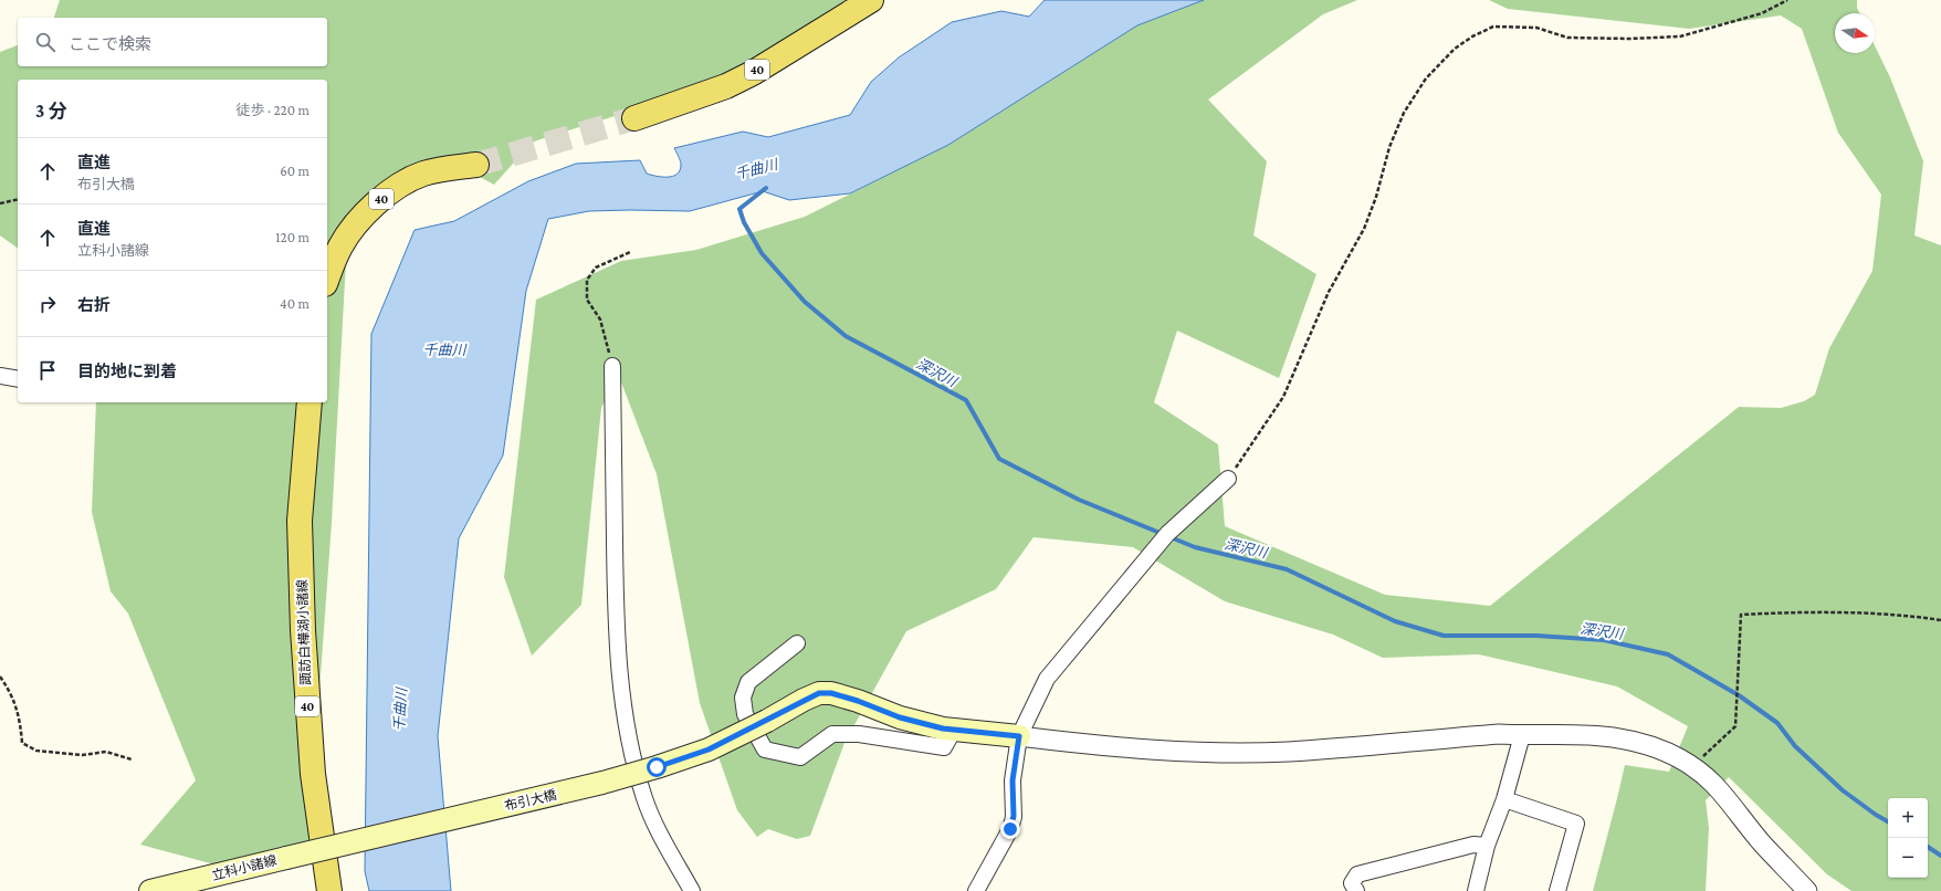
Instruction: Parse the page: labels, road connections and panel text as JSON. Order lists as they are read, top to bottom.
{
  "streets": {
    "main road": [
      "40",
      "諏訪白樺湖小諸線",
      "布引大橋",
      "立科小諸線"
    ]
  },
  "crossings": [
    ["布引大橋", "立科小諸線"]
  ],
  "water": ["千曲川", "深沢川"],
  "north": "right",
  "page": {
    "search": "ここで検索",
    "heading": ["3 分", "徒歩 · 220 m"],
    "list": [
      ["直進", "布引大橋", "60 m"],
      ["直進", "立科小諸線", "120 m"],
      ["右折", "40 m"],
      "目的地に到着"
    ],
    "map_buttons": ["+", "−"]
  }
}
